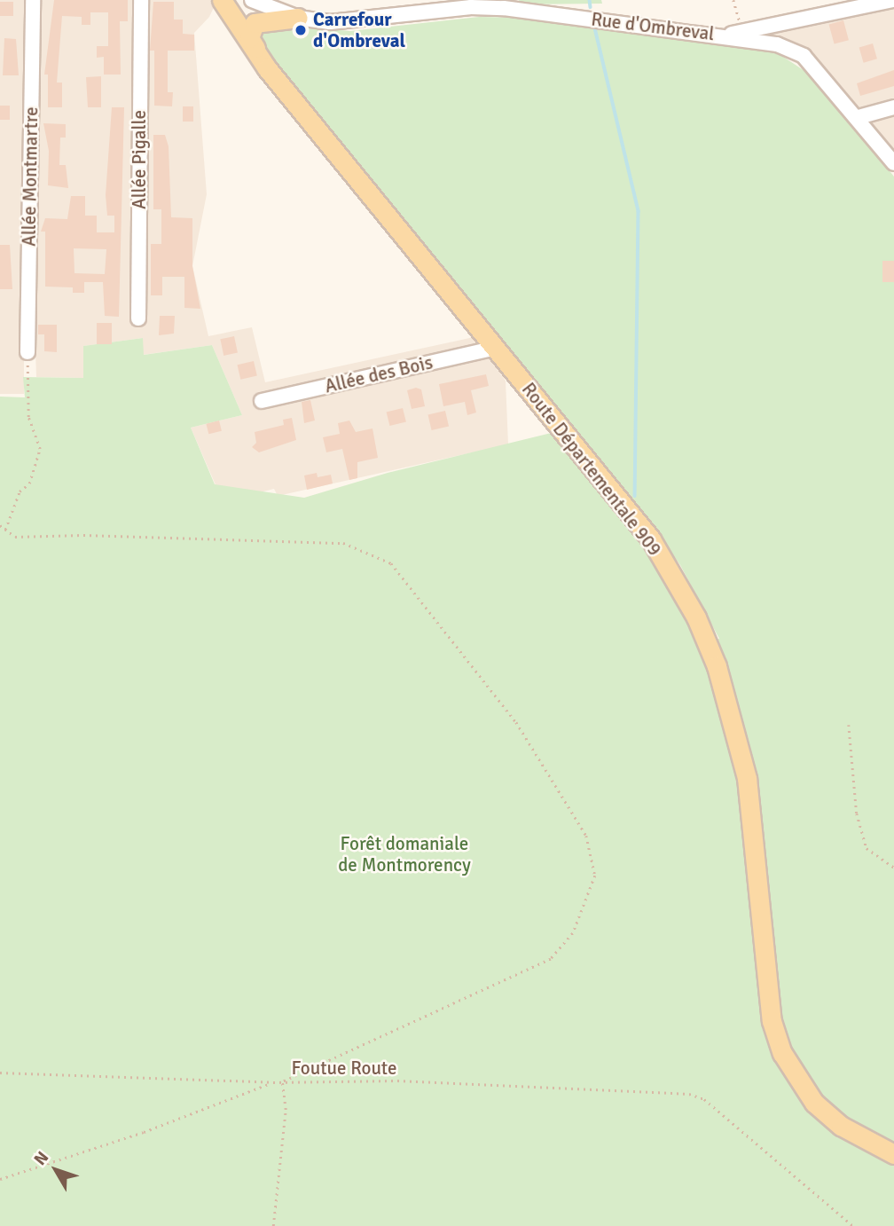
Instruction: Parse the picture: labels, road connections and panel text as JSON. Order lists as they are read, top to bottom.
{
  "streets": {
    "main road": ["Route Départementale 909"],
    "street": [
      "Rue d'Ombreval",
      "Allée Pigalle",
      "Allée Montmartre",
      "Allée des Bois"
    ],
    "path": ["Foutue Route"]
  },
  "crossings": [
    ["Allée des Bois", "Route Départementale 909"]
  ],
  "parks": ["Forêt domaniale de Montmorency"],
  "places": ["Carrefour d'Ombreval"],
  "north": "top left"
}
